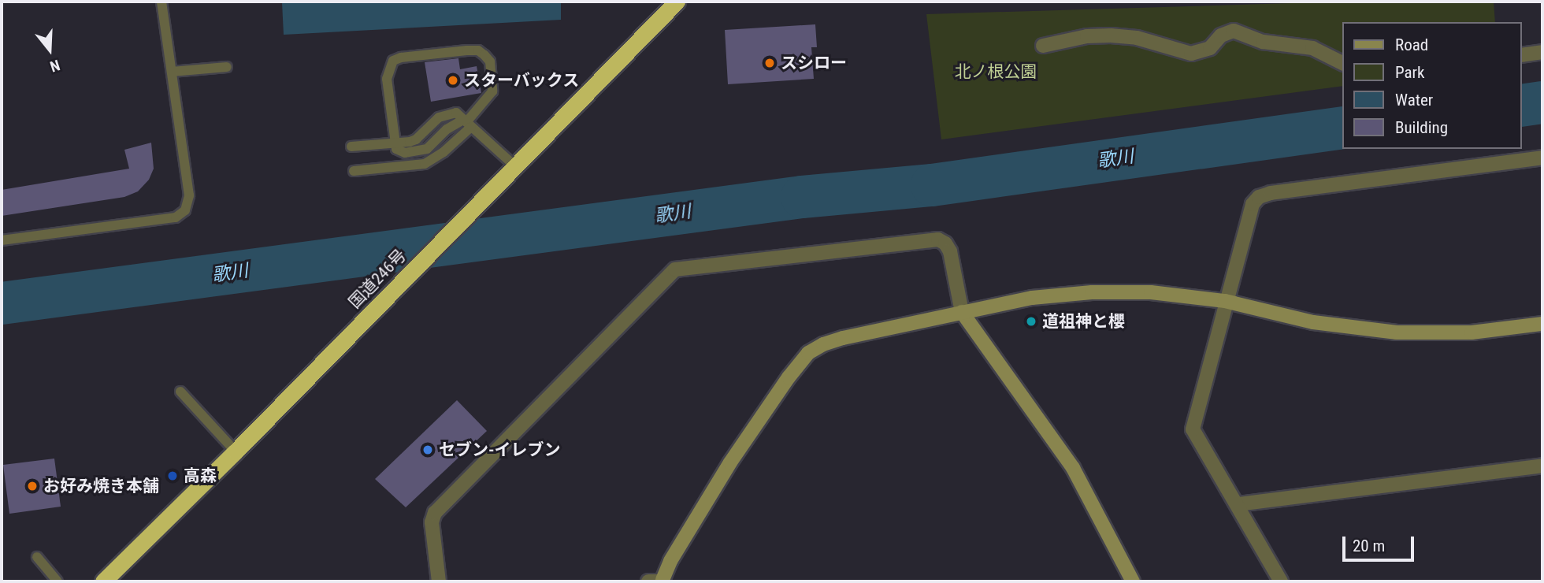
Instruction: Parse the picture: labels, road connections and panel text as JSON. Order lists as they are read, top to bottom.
{
  "streets": {
    "highway": ["国道246号"]
  },
  "water": ["歌川"],
  "parks": ["北ノ根公園"],
  "places": [
    "スシロー",
    "スターバックス",
    "道祖神と櫻",
    "セブン-イレブン",
    "高森",
    "お好み焼き本舗"
  ],
  "legend": [
    "Road",
    "Park",
    "Water",
    "Building"
  ],
  "scale_bar": "20 m",
  "north": "bottom"
}
